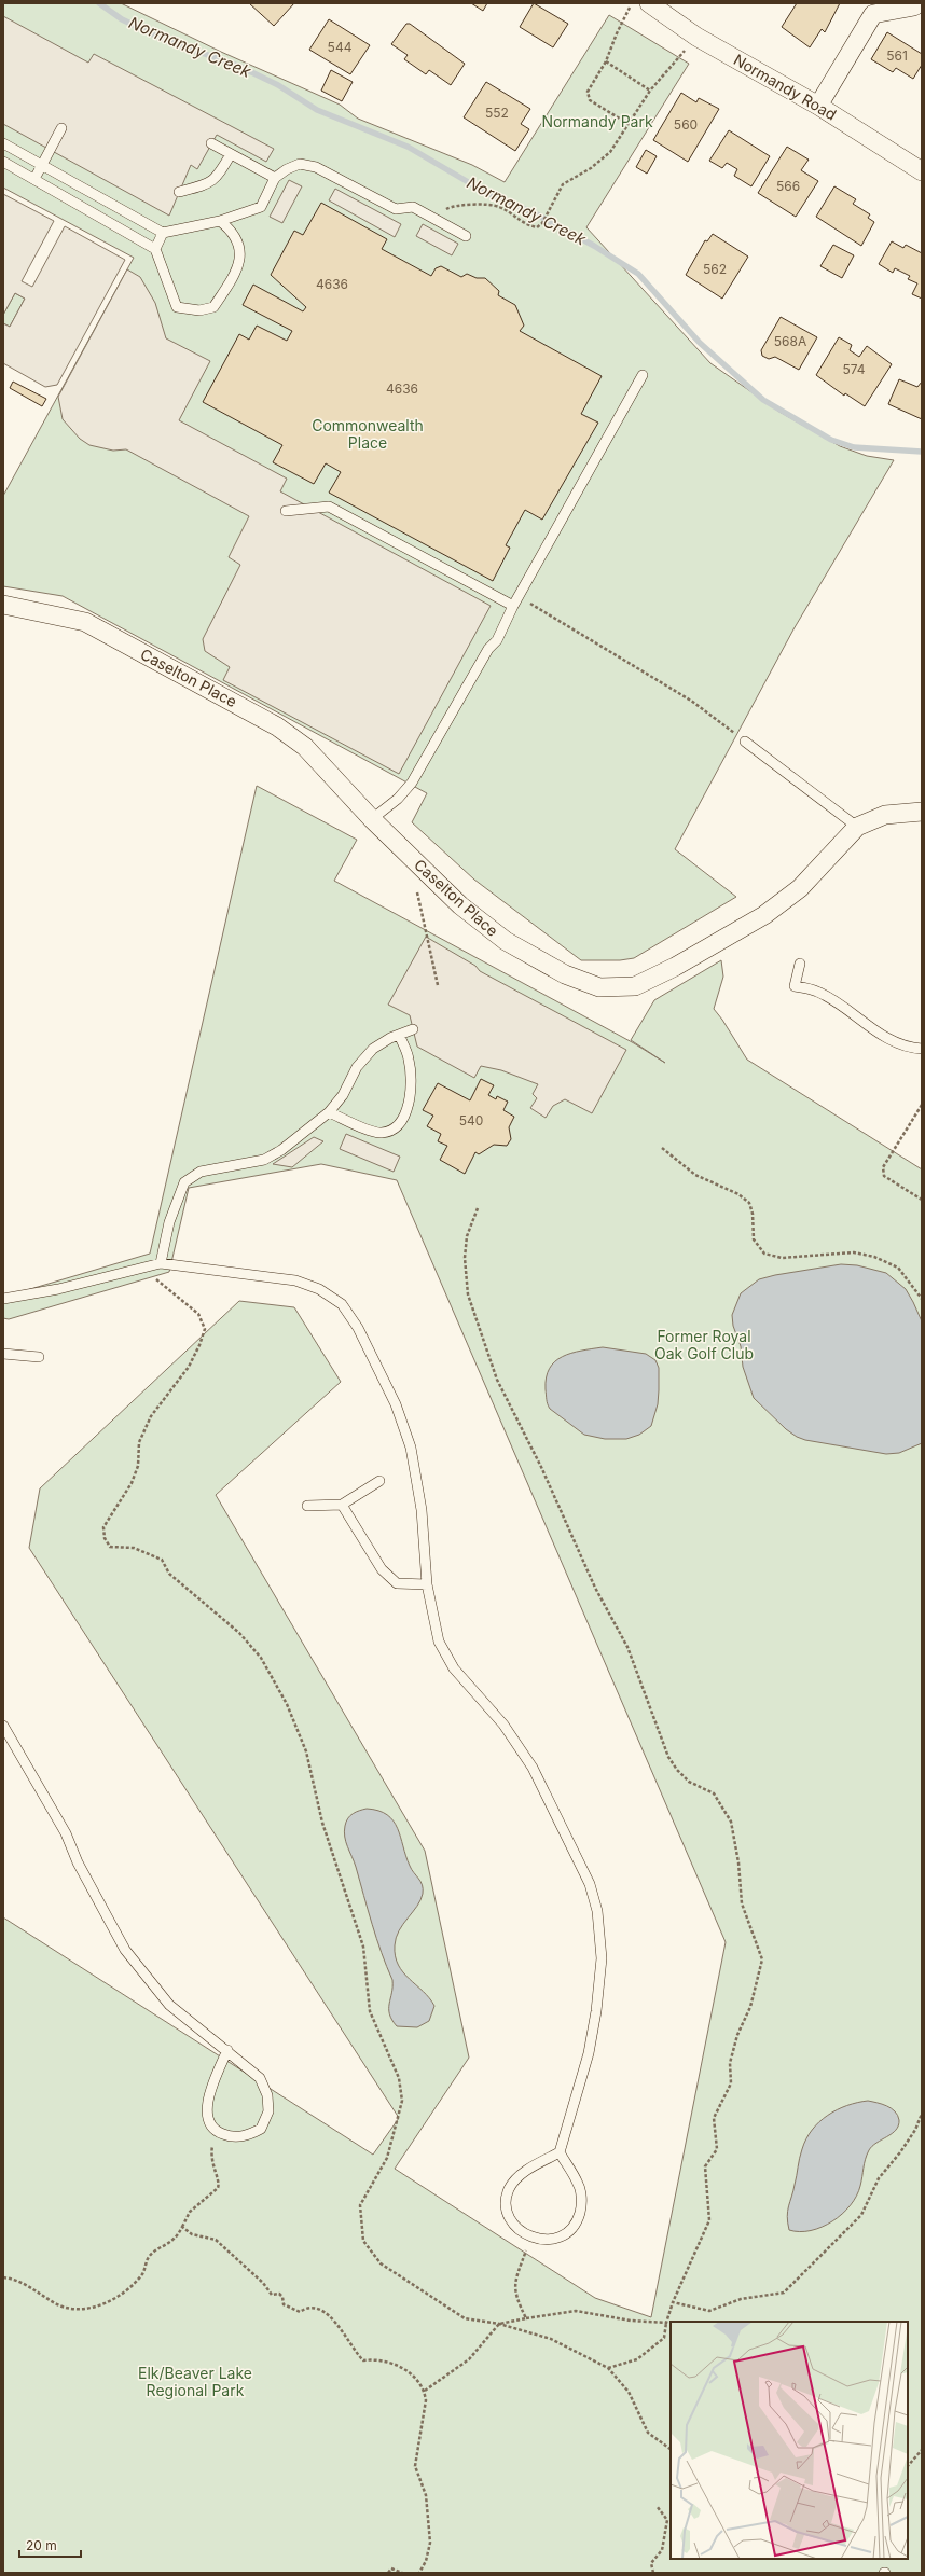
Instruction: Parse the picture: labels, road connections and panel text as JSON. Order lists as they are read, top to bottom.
{
  "streets": {
    "street": ["Normandy Road", "Caselton Place"]
  },
  "water": ["Normandy Creek"],
  "parks": [
    "Normandy Park",
    "Commonwealth Place",
    "Former Royal Oak Golf Club",
    "Elk/Beaver Lake Regional Park"
  ],
  "house_numbers": [
    "544",
    "561",
    "552",
    "560",
    "566",
    "562",
    "4636",
    "568A",
    "574",
    "4636",
    "540"
  ],
  "scale_bar": "20 m"
}
